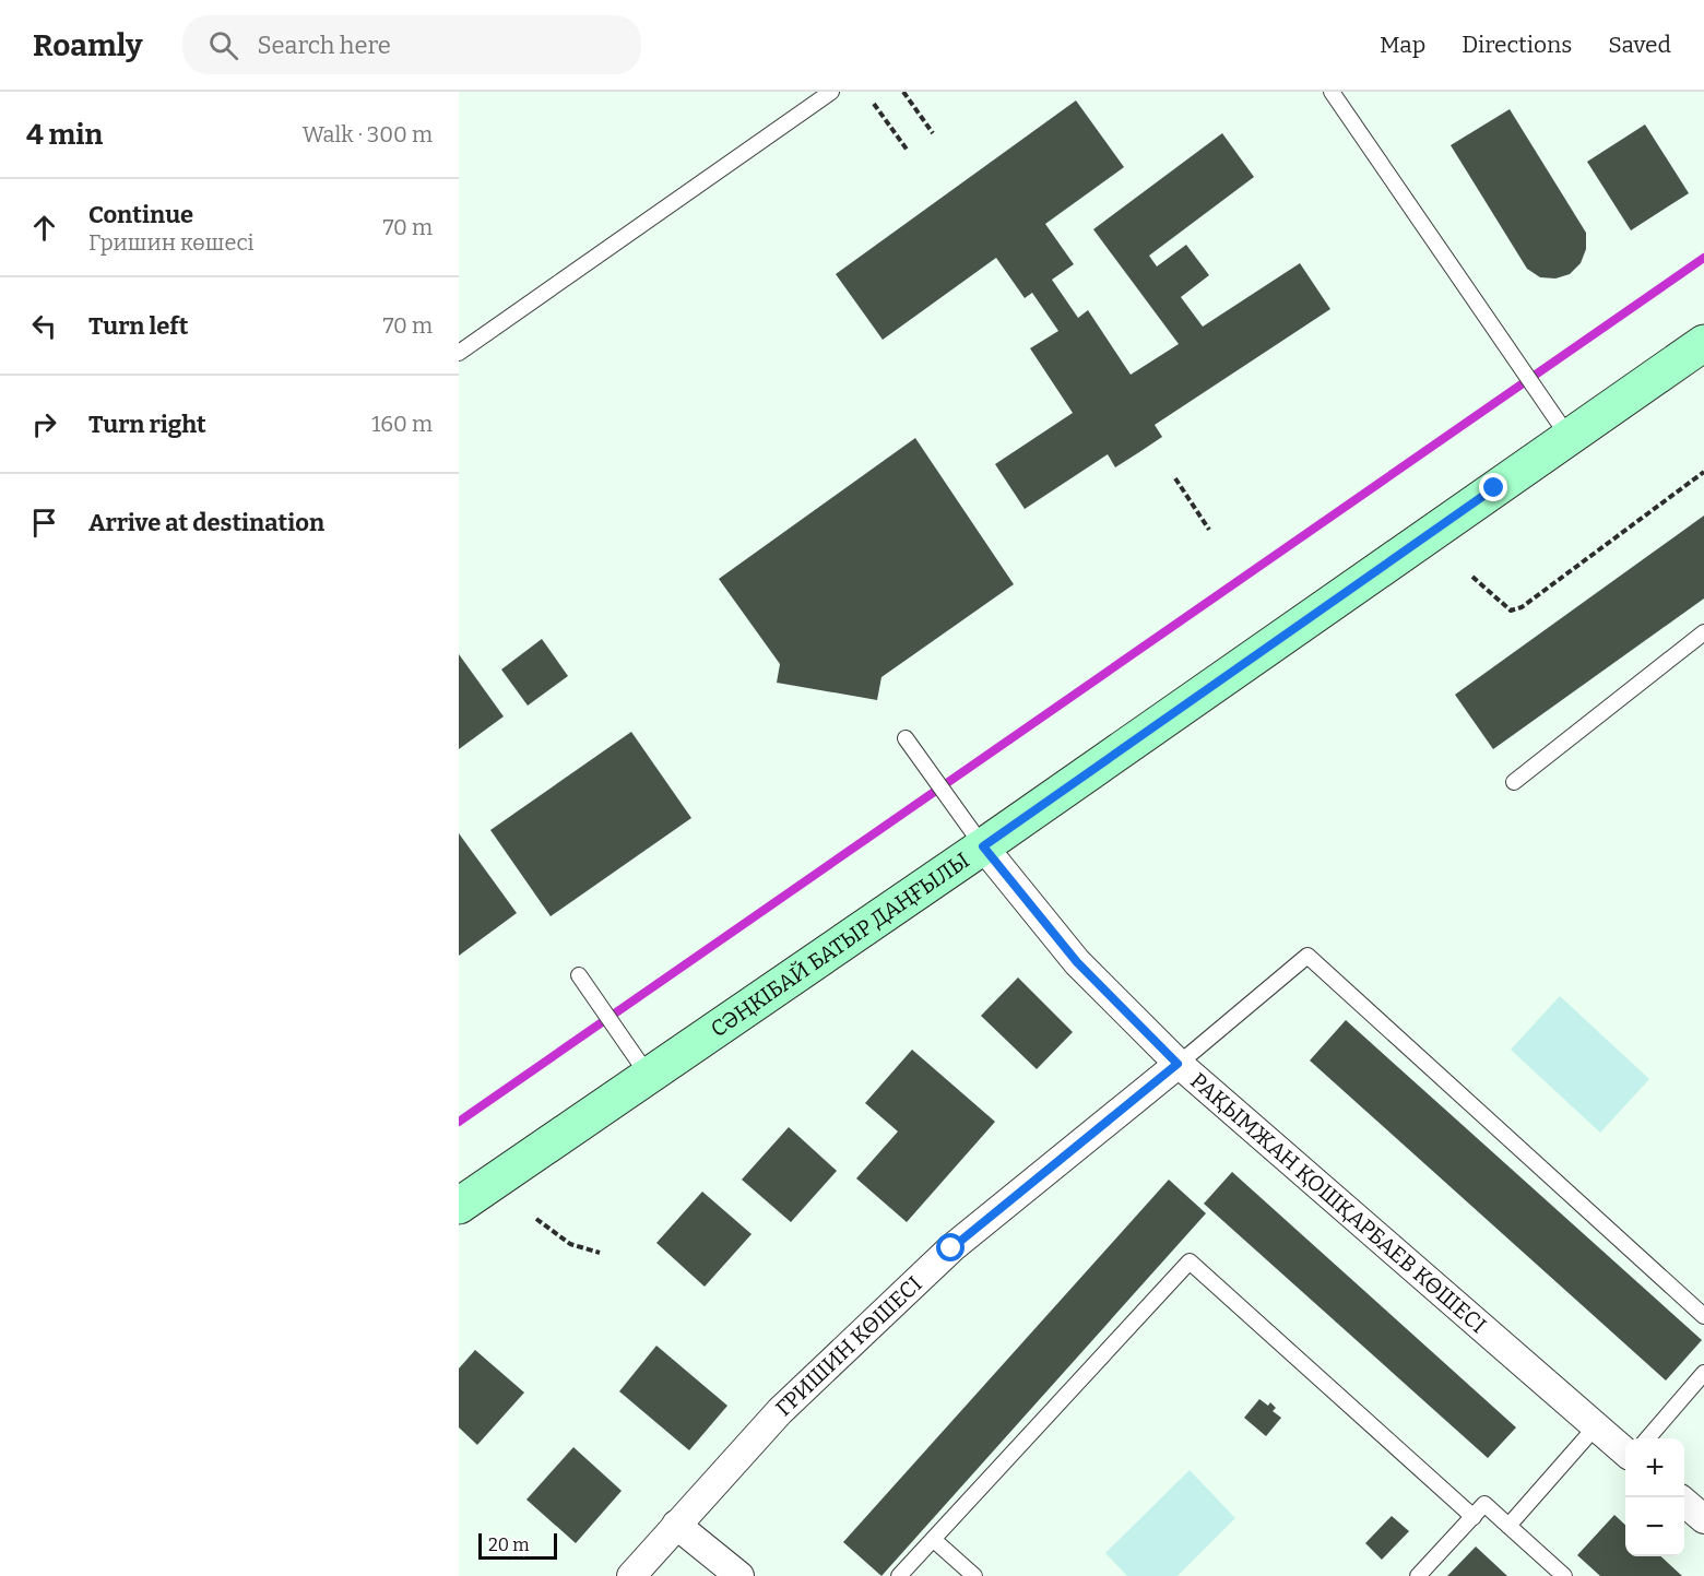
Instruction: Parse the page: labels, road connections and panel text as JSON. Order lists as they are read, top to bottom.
{
  "streets": {
    "main road": ["СӘҢКІБАЙ БАТЫР ДАҢҒЫЛЫ"],
    "street": ["РАҚЫМЖАН ҚОШҚАРБАЕВ КӨШЕСІ", "ГРИШИН КӨШЕСІ"]
  },
  "crossings": [
    ["СӘҢКІБАЙ БАТЫР ДАҢҒЫЛЫ", "РАҚЫМЖАН ҚОШҚАРБАЕВ КӨШЕСІ"],
    ["РАҚЫМЖАН ҚОШҚАРБАЕВ КӨШЕСІ", "ГРИШИН КӨШЕСІ"]
  ],
  "scale_bar": "20 m",
  "page": {
    "header": "Roamly",
    "search": "Search here",
    "nav": ["Map", "Directions", "Saved"],
    "heading": ["4 min", "Walk · 300 m"],
    "list": [
      ["Continue", "Гришин көшесі", "70 m"],
      ["Turn left", "70 m"],
      ["Turn right", "160 m"],
      "Arrive at destination"
    ],
    "map_buttons": ["+", "−"],
    "scale": "20 m"
  }
}
